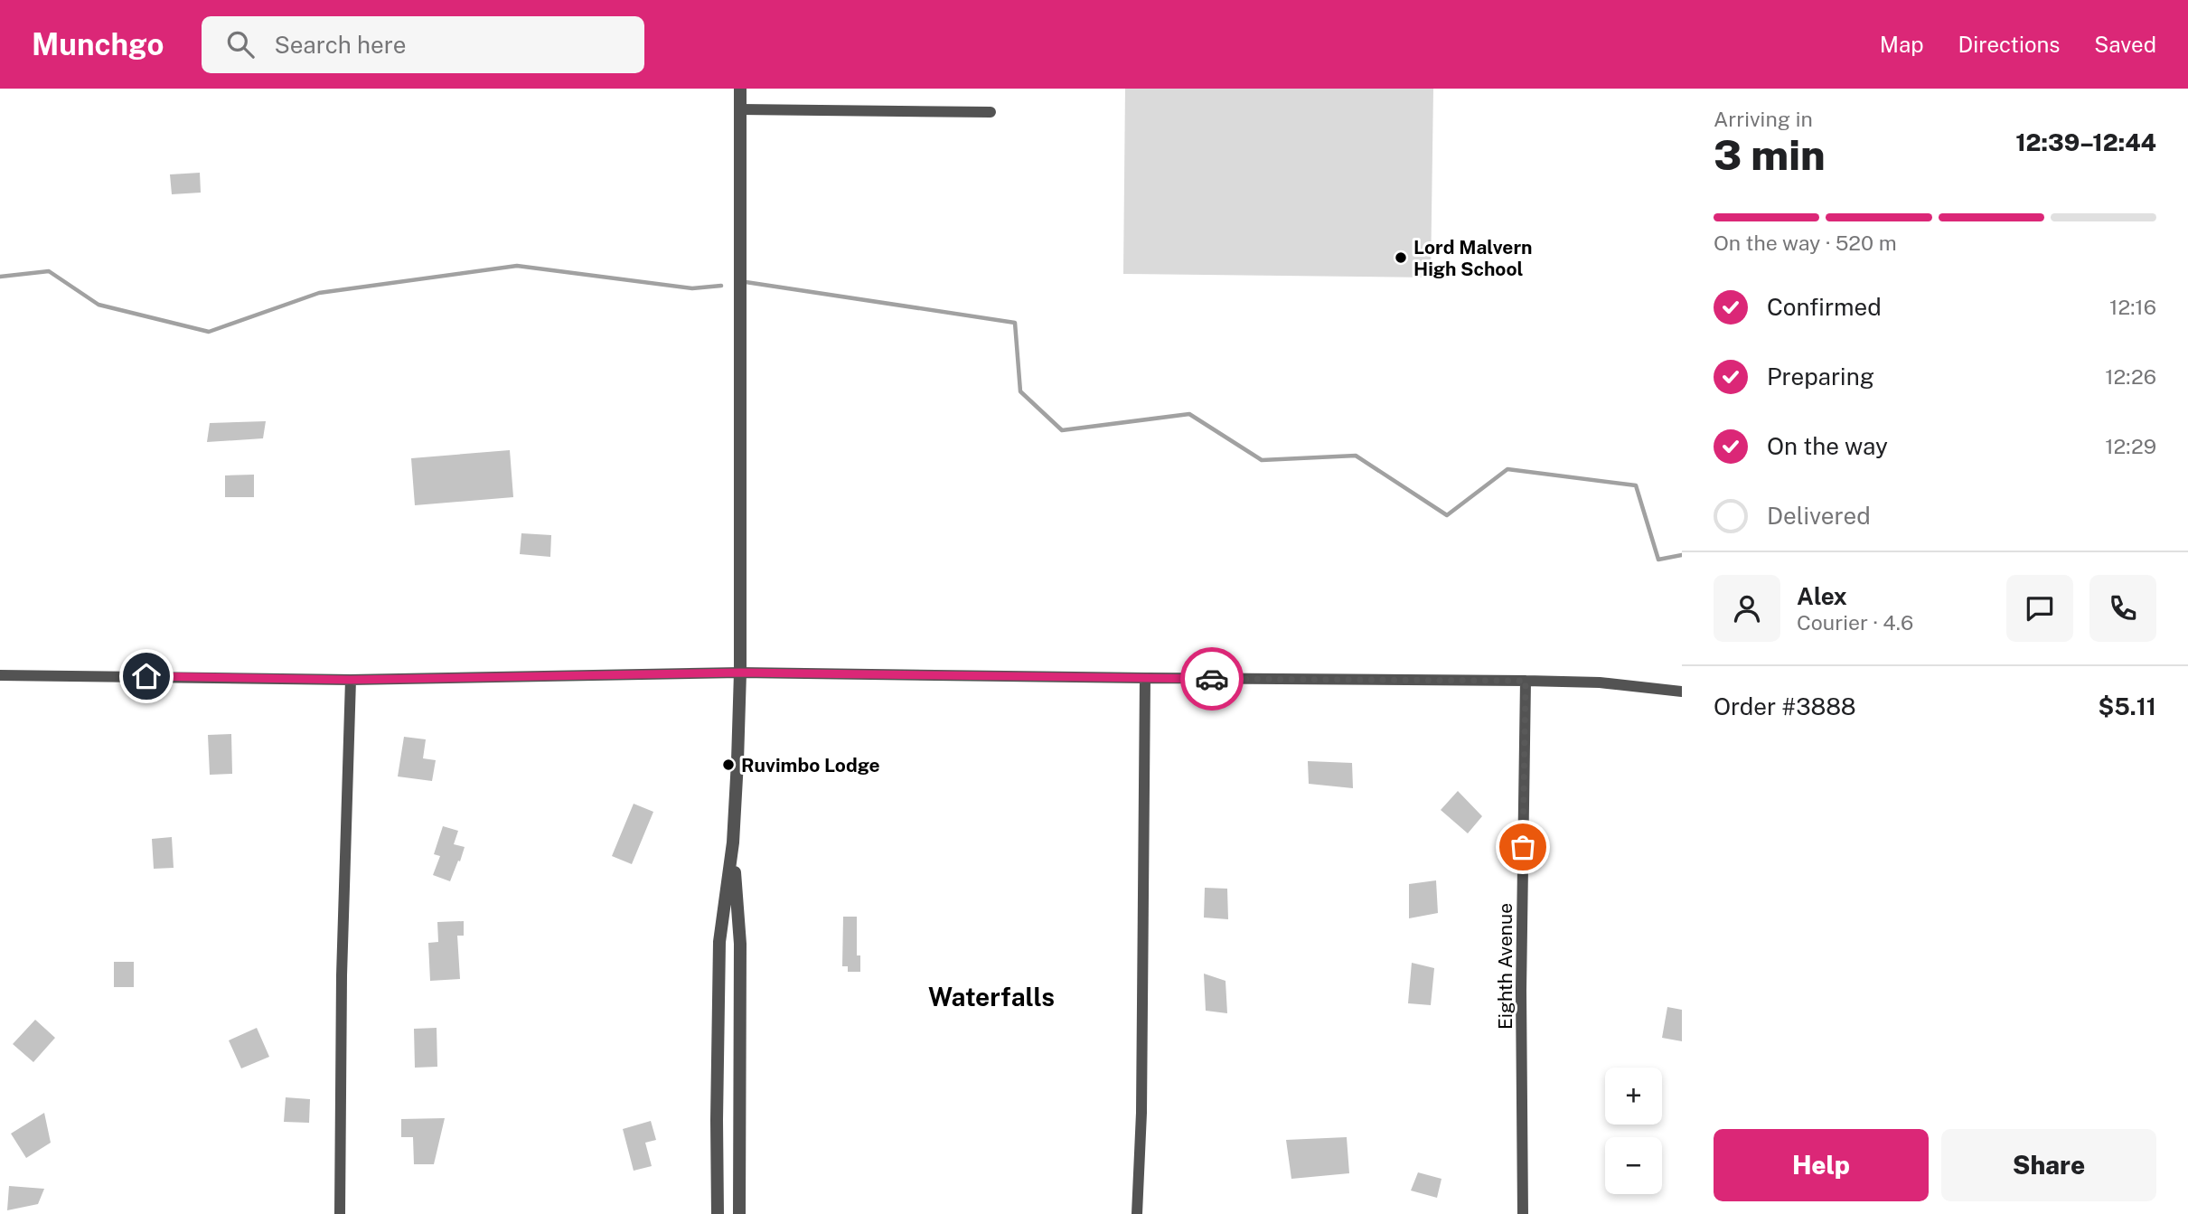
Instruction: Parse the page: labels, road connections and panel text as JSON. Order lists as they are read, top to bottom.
{
  "streets": {
    "street": ["Eighth Avenue"]
  },
  "districts": ["Waterfalls"],
  "places": ["Lord Malvern High School", "Ruvimbo Lodge"],
  "page": {
    "header": "Munchgo",
    "search": "Search here",
    "nav": ["Map", "Directions", "Saved"],
    "heading": ["3 min", "Arriving in", "12:39–12:44"],
    "panel": [
      "Alex",
      "Courier · 4.6",
      "Order #3888",
      "$5.11"
    ],
    "bar": "On the way · 520 m",
    "list": [
      ["Confirmed", "12:16"],
      ["Preparing", "12:26"],
      ["On the way", "12:29"],
      "Delivered"
    ],
    "map_buttons": ["+", "−"],
    "buttons": ["Help", "Share"]
  }
}
